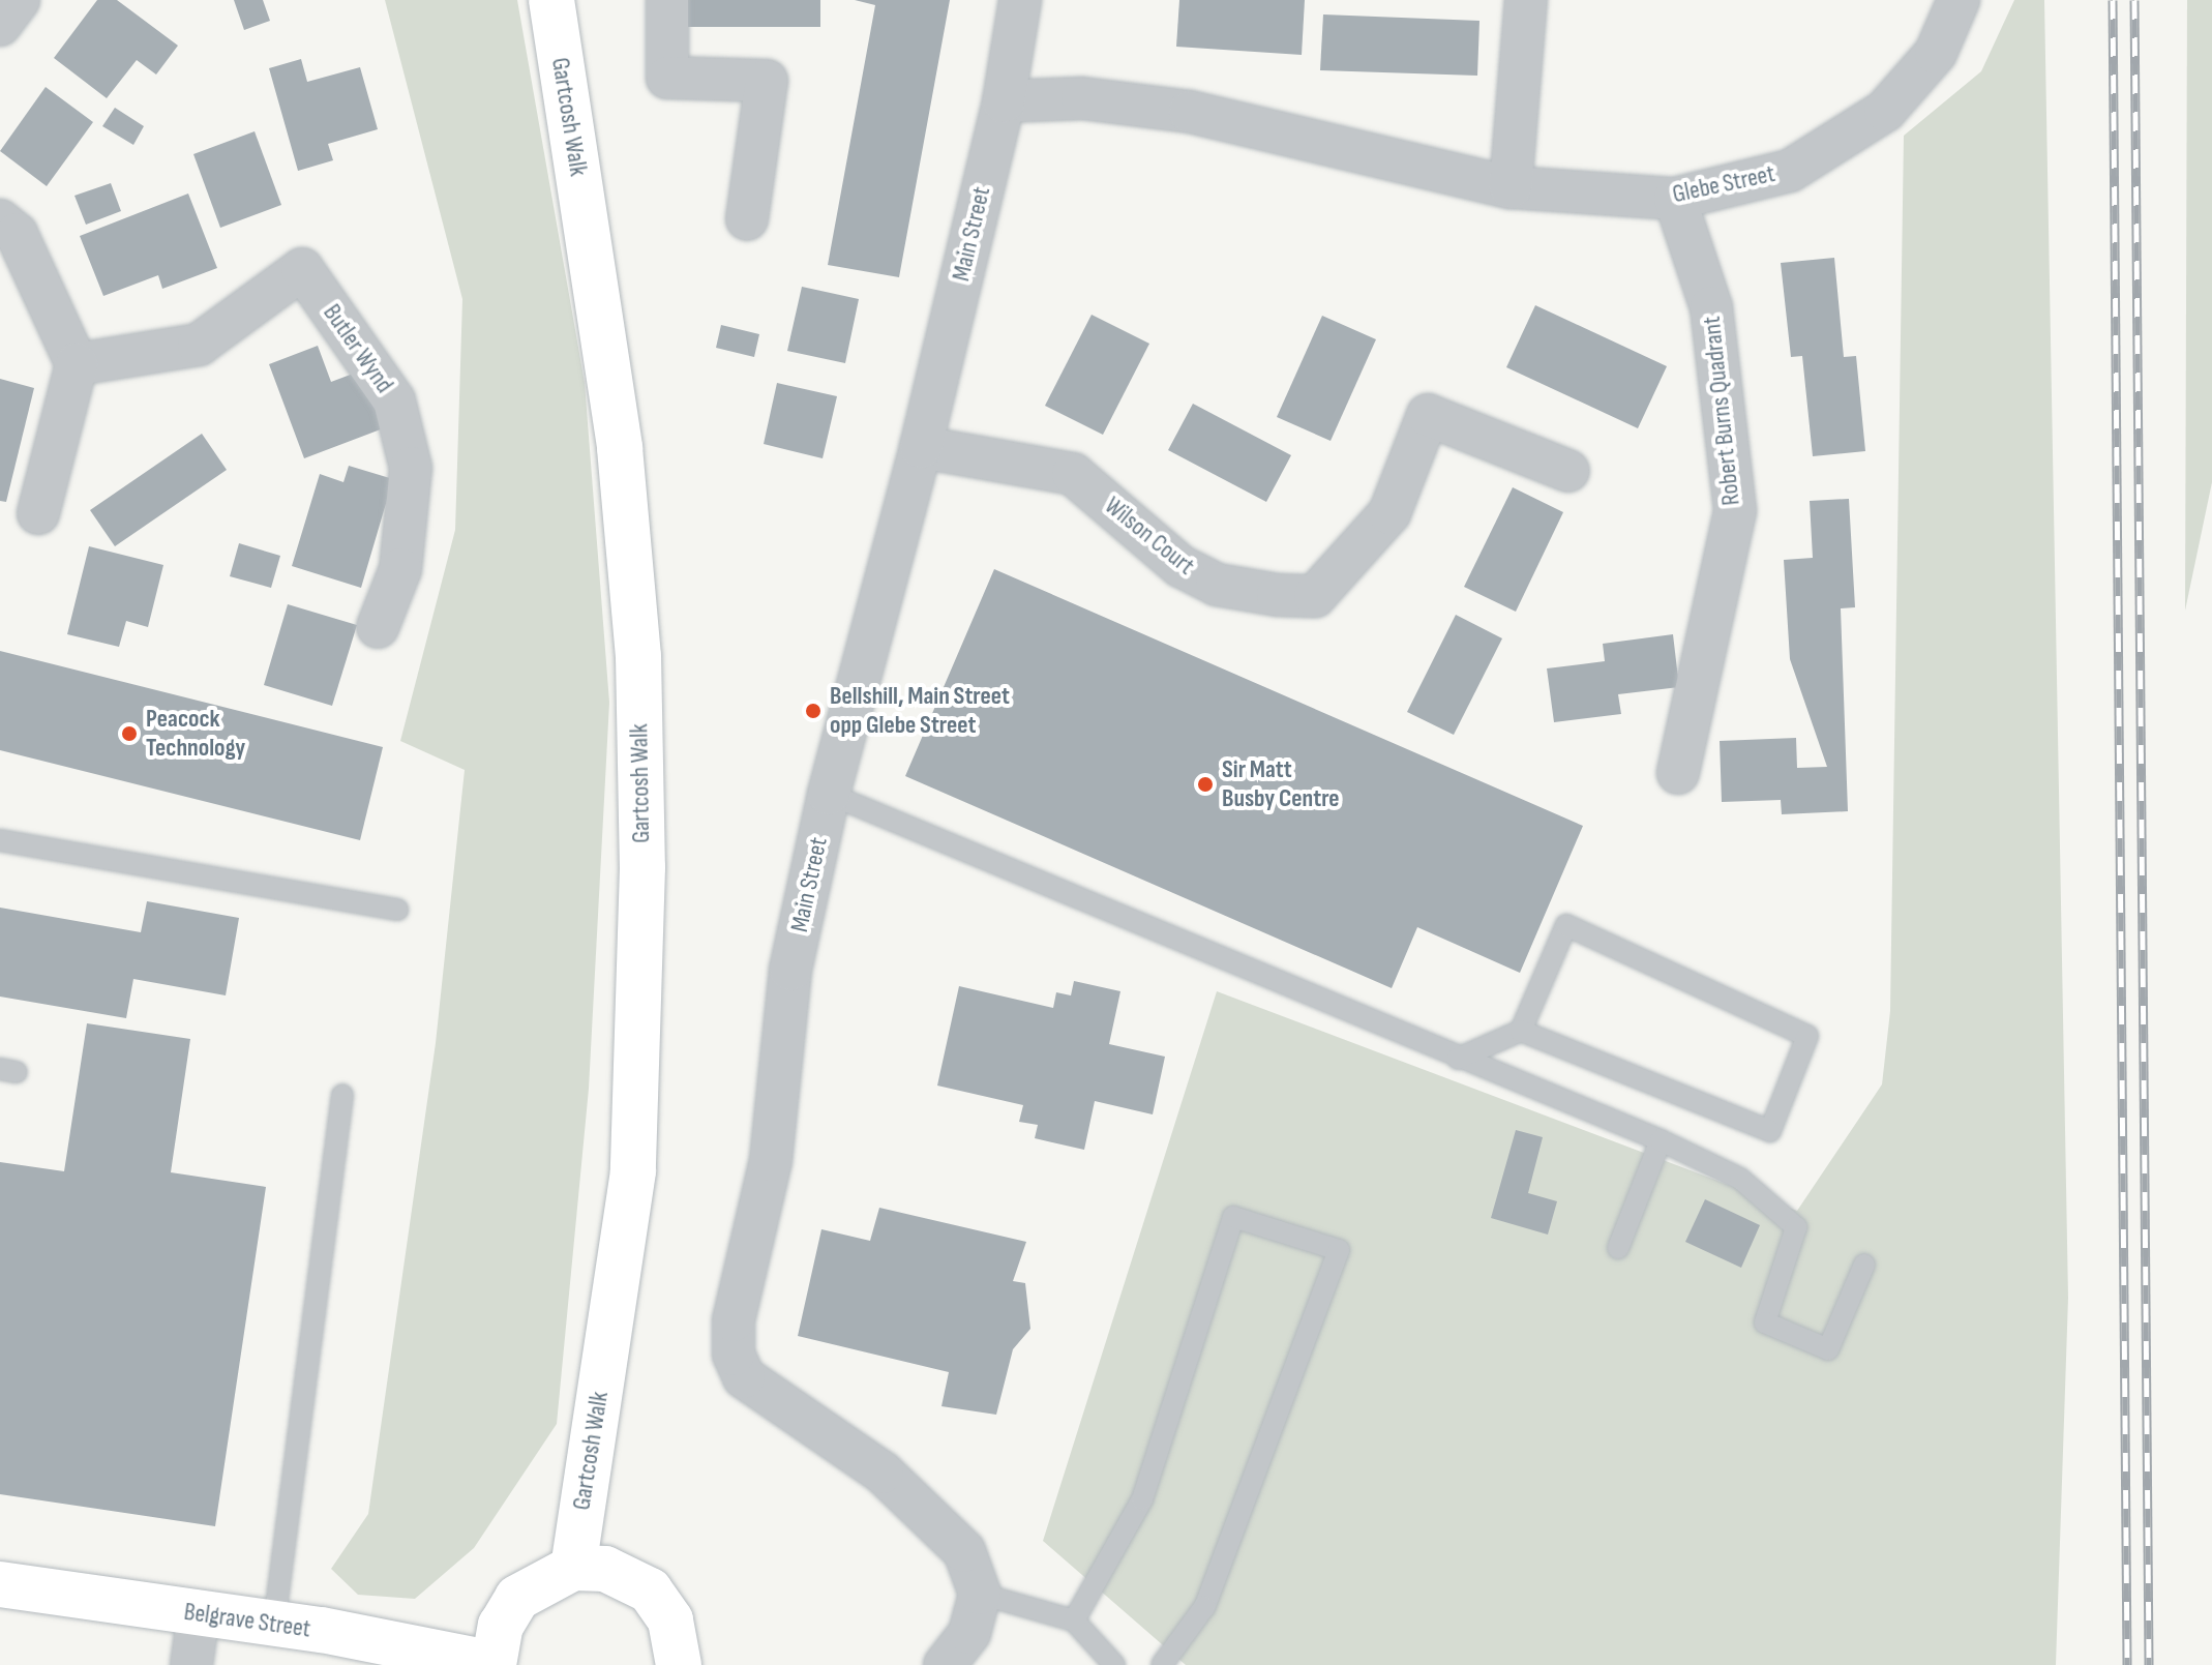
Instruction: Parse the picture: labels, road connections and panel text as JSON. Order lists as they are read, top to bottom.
{
  "streets": {
    "main road": ["Gartcosh Walk", "Belgrave Street"],
    "street": [
      "Glebe Street",
      "Main Street",
      "Butler Wynd",
      "Robert Burns Quadrant",
      "Wilson Court"
    ]
  },
  "crossings": [
    ["Glebe Street", "Main Street"],
    ["Glebe Street", "Robert Burns Quadrant"],
    ["Main Street", "Wilson Court"]
  ],
  "places": ["Bellshill, Main Street opp Glebe Street", "Peacock Technology", "Sir Matt Busby Centre"]
}
